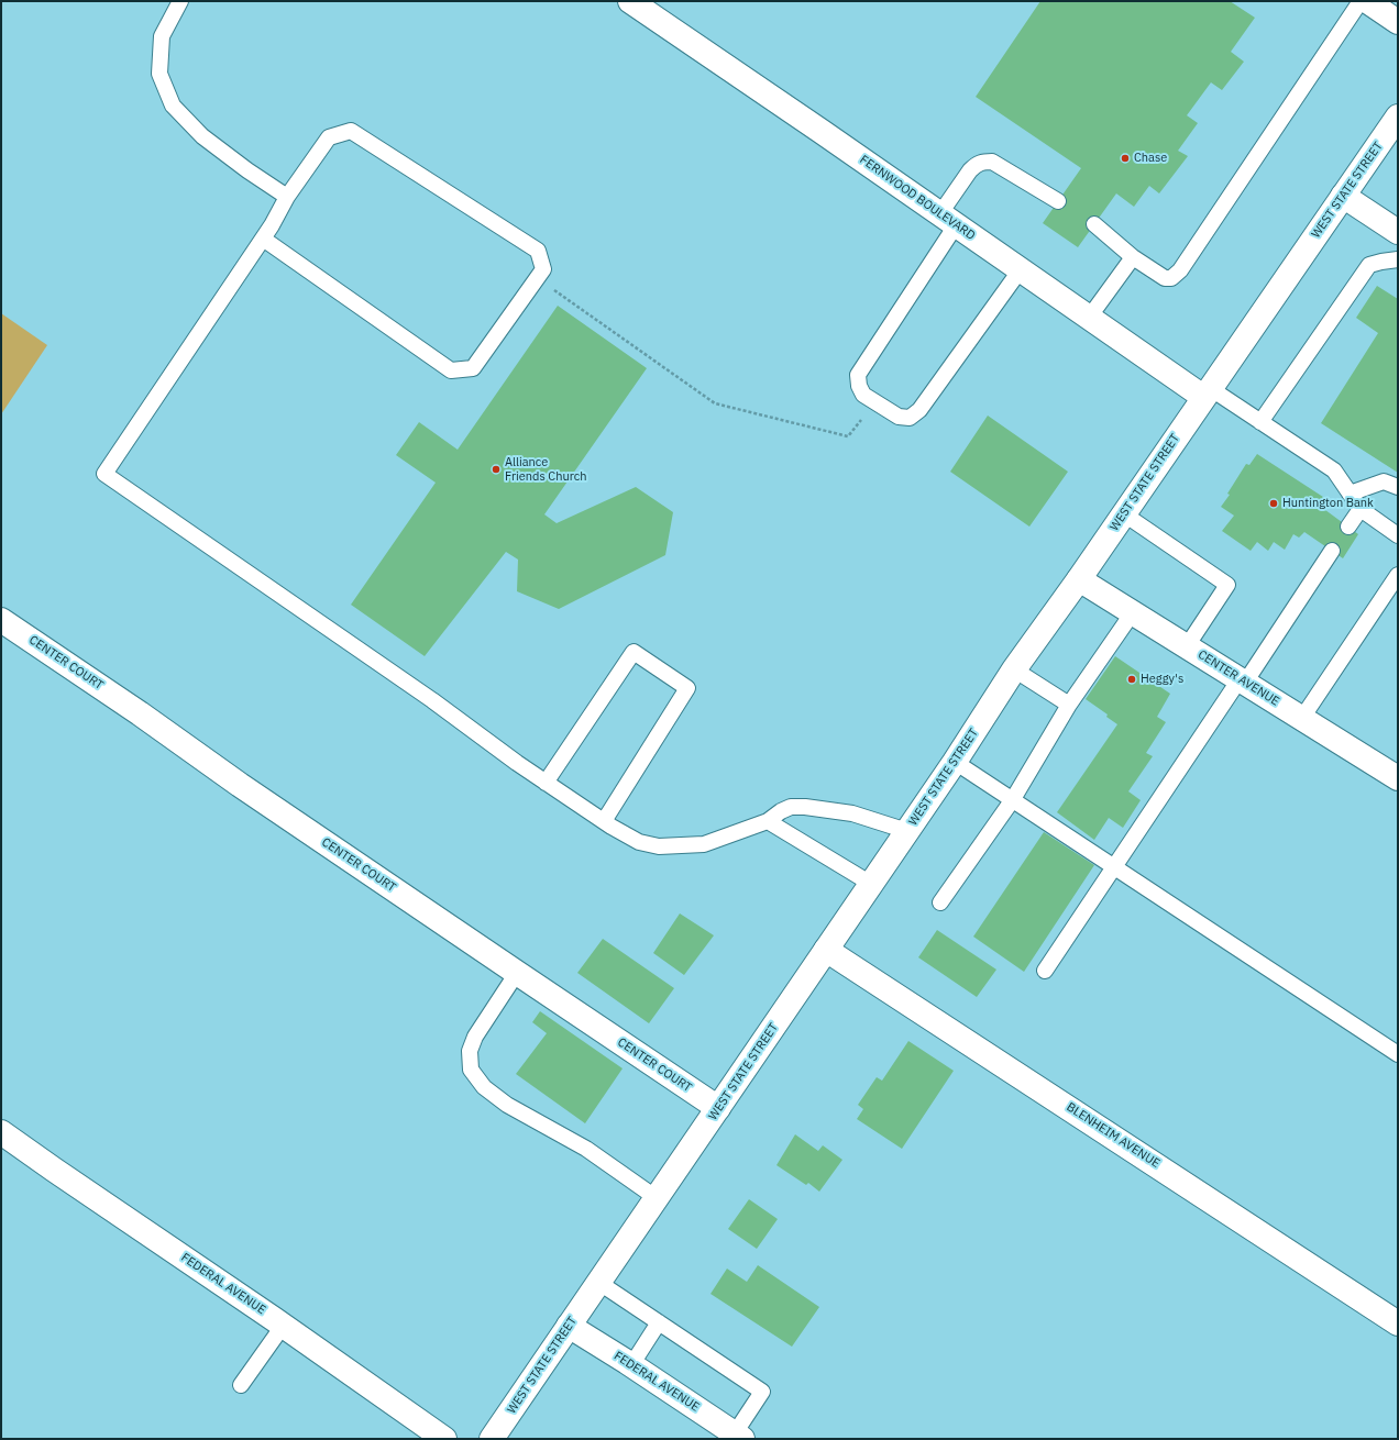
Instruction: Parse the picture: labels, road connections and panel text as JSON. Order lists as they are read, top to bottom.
{
  "streets": {
    "main road": [
      "WEST STATE STREET",
      "FERNWOOD BOULEVARD",
      "CENTER COURT",
      "CENTER AVENUE",
      "BLENHEIM AVENUE",
      "FEDERAL AVENUE"
    ]
  },
  "crossings": [
    ["WEST STATE STREET", "FERNWOOD BOULEVARD"],
    ["WEST STATE STREET", "CENTER COURT"],
    ["WEST STATE STREET", "CENTER AVENUE"],
    ["WEST STATE STREET", "BLENHEIM AVENUE"],
    ["WEST STATE STREET", "FEDERAL AVENUE"]
  ],
  "places": [
    "Chase",
    "Alliance Friends Church",
    "Huntington Bank",
    "Heggy's"
  ]
}
